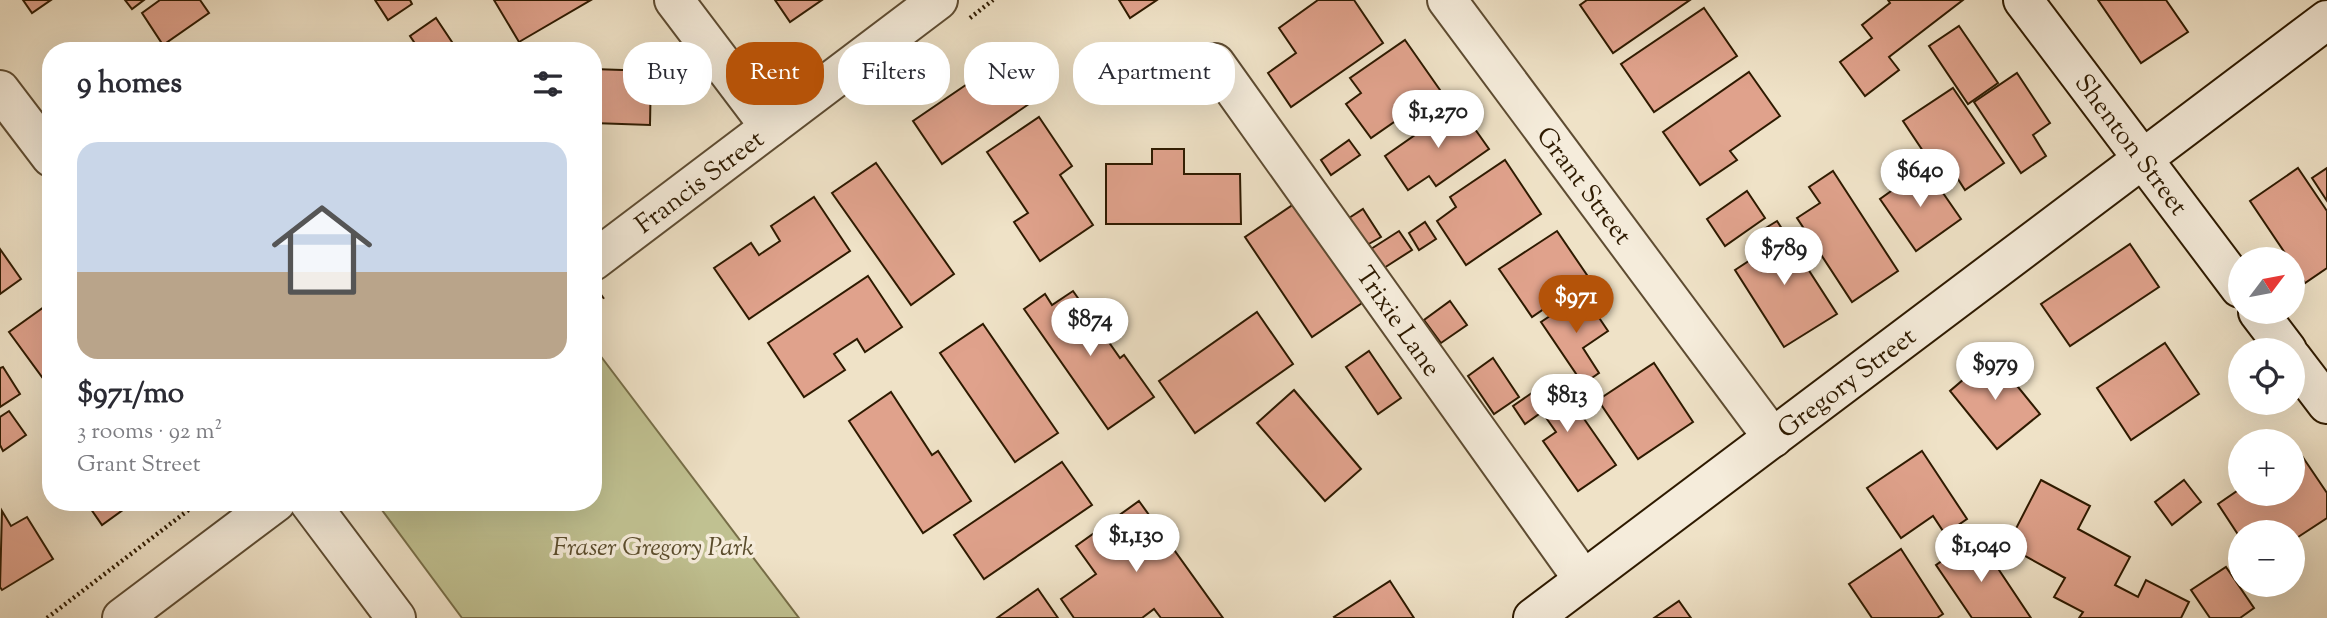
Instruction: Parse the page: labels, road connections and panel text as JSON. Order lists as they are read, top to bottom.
{
  "streets": {
    "street": [
      "Shenton Street",
      "Francis Street",
      "Grant Street",
      "Trixie Lane",
      "Gregory Street"
    ]
  },
  "crossings": [
    ["Shenton Street", "Gregory Street"],
    ["Grant Street", "Gregory Street"],
    ["Trixie Lane", "Gregory Street"]
  ],
  "parks": ["Fraser Gregory Park"],
  "north": "top right",
  "page": {
    "chip": [
      "Buy",
      "Rent",
      "Filters",
      "New",
      "Apartment"
    ],
    "heading": "9 homes",
    "price": [
      "$1,270",
      "$640",
      "$789",
      "$971",
      "$874",
      "$979",
      "$813",
      "$1,130",
      "$1,040"
    ],
    "list": [
      {
        "name": "$971/mo",
        "note": "3 rooms · 92 m² · Grant Street"
      }
    ],
    "map_buttons": ["+", "−"]
  }
}
